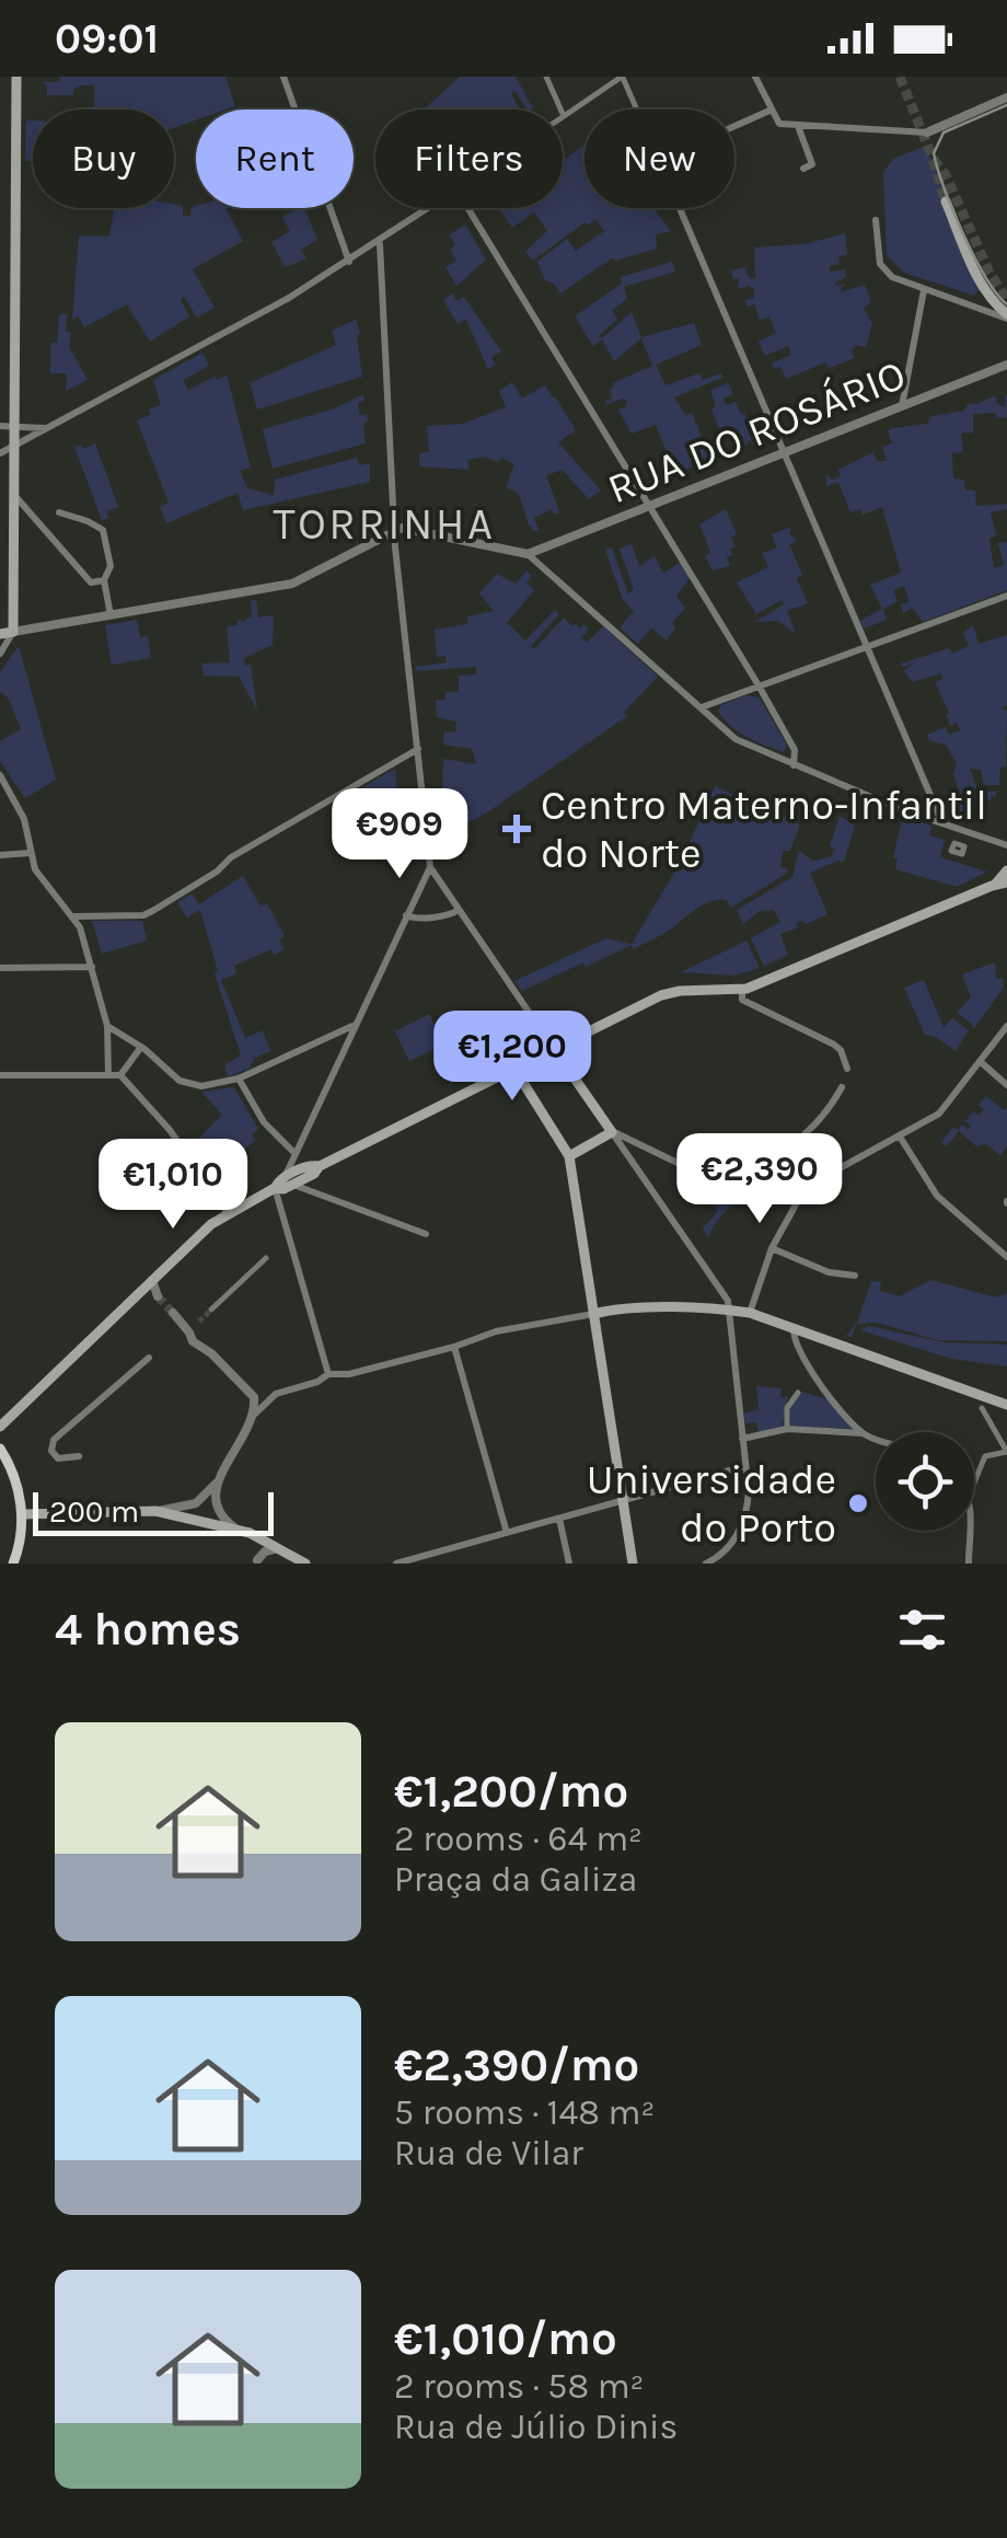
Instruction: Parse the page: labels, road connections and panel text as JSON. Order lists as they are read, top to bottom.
{
  "streets": {
    "street": ["RUA DO ROSÁRIO"]
  },
  "districts": ["TORRINHA"],
  "places": {
    "health": ["Centro Materno-Infantil do Norte"],
    "other": ["Universidade do Porto"]
  },
  "scale_bar": "200 m",
  "page": {
    "status": "09:01",
    "chip": [
      "Buy",
      "Rent",
      "Filters",
      "New"
    ],
    "price": [
      "€909",
      "€1,200",
      "€2,390",
      "€1,010"
    ],
    "scale": "200 m",
    "heading": "4 homes",
    "list": [
      {
        "name": "€1,200/mo",
        "note": "2 rooms · 64 m² · Praça da Galiza"
      },
      {
        "name": "€2,390/mo",
        "note": "5 rooms · 148 m² · Rua de Vilar"
      },
      {
        "name": "€1,010/mo",
        "note": "2 rooms · 58 m² · Rua de Júlio Dinis"
      }
    ]
  }
}
